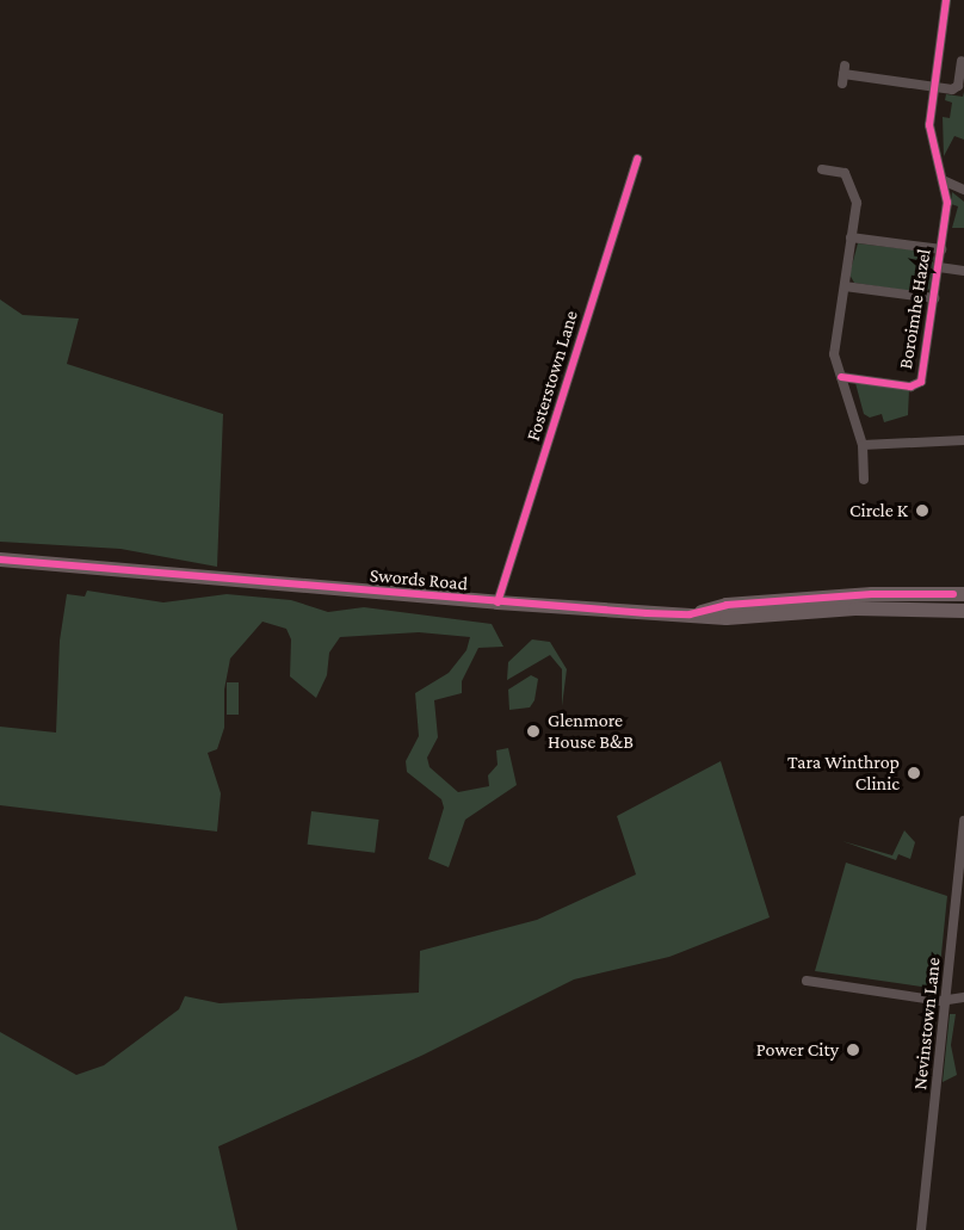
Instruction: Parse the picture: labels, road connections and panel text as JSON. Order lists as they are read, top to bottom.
{
  "streets": {
    "main road": ["Swords Road"],
    "street": ["Boroimhe Hazel", "Fosterstown Lane", "Nevinstown Lane"]
  },
  "crossings": [
    ["Fosterstown Lane", "Swords Road"]
  ],
  "places": [
    "Circle K",
    "Glenmore House B&B",
    "Tara Winthrop Clinic",
    "Power City"
  ]
}
